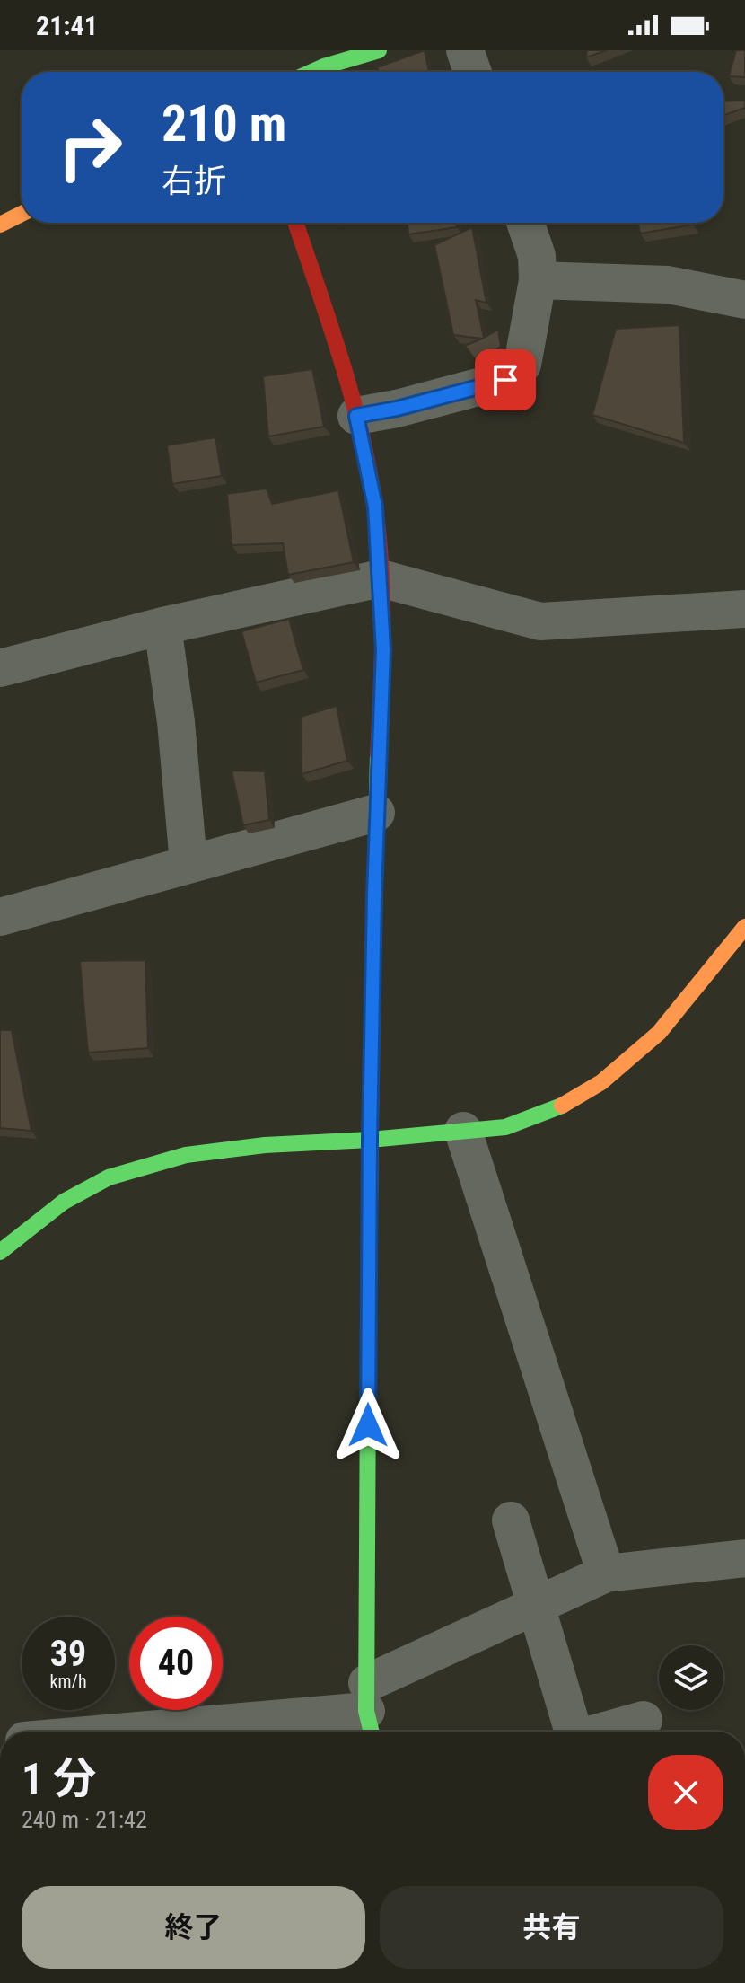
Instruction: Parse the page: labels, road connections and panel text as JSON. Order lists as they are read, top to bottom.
{
  "page": {
    "status": "21:41",
    "turn": ["210 m", "右折"],
    "speed": "39 km/h",
    "limit": "40",
    "heading": ["1 分", "240 m · 21:42"],
    "buttons": ["終了", "共有"]
  }
}
